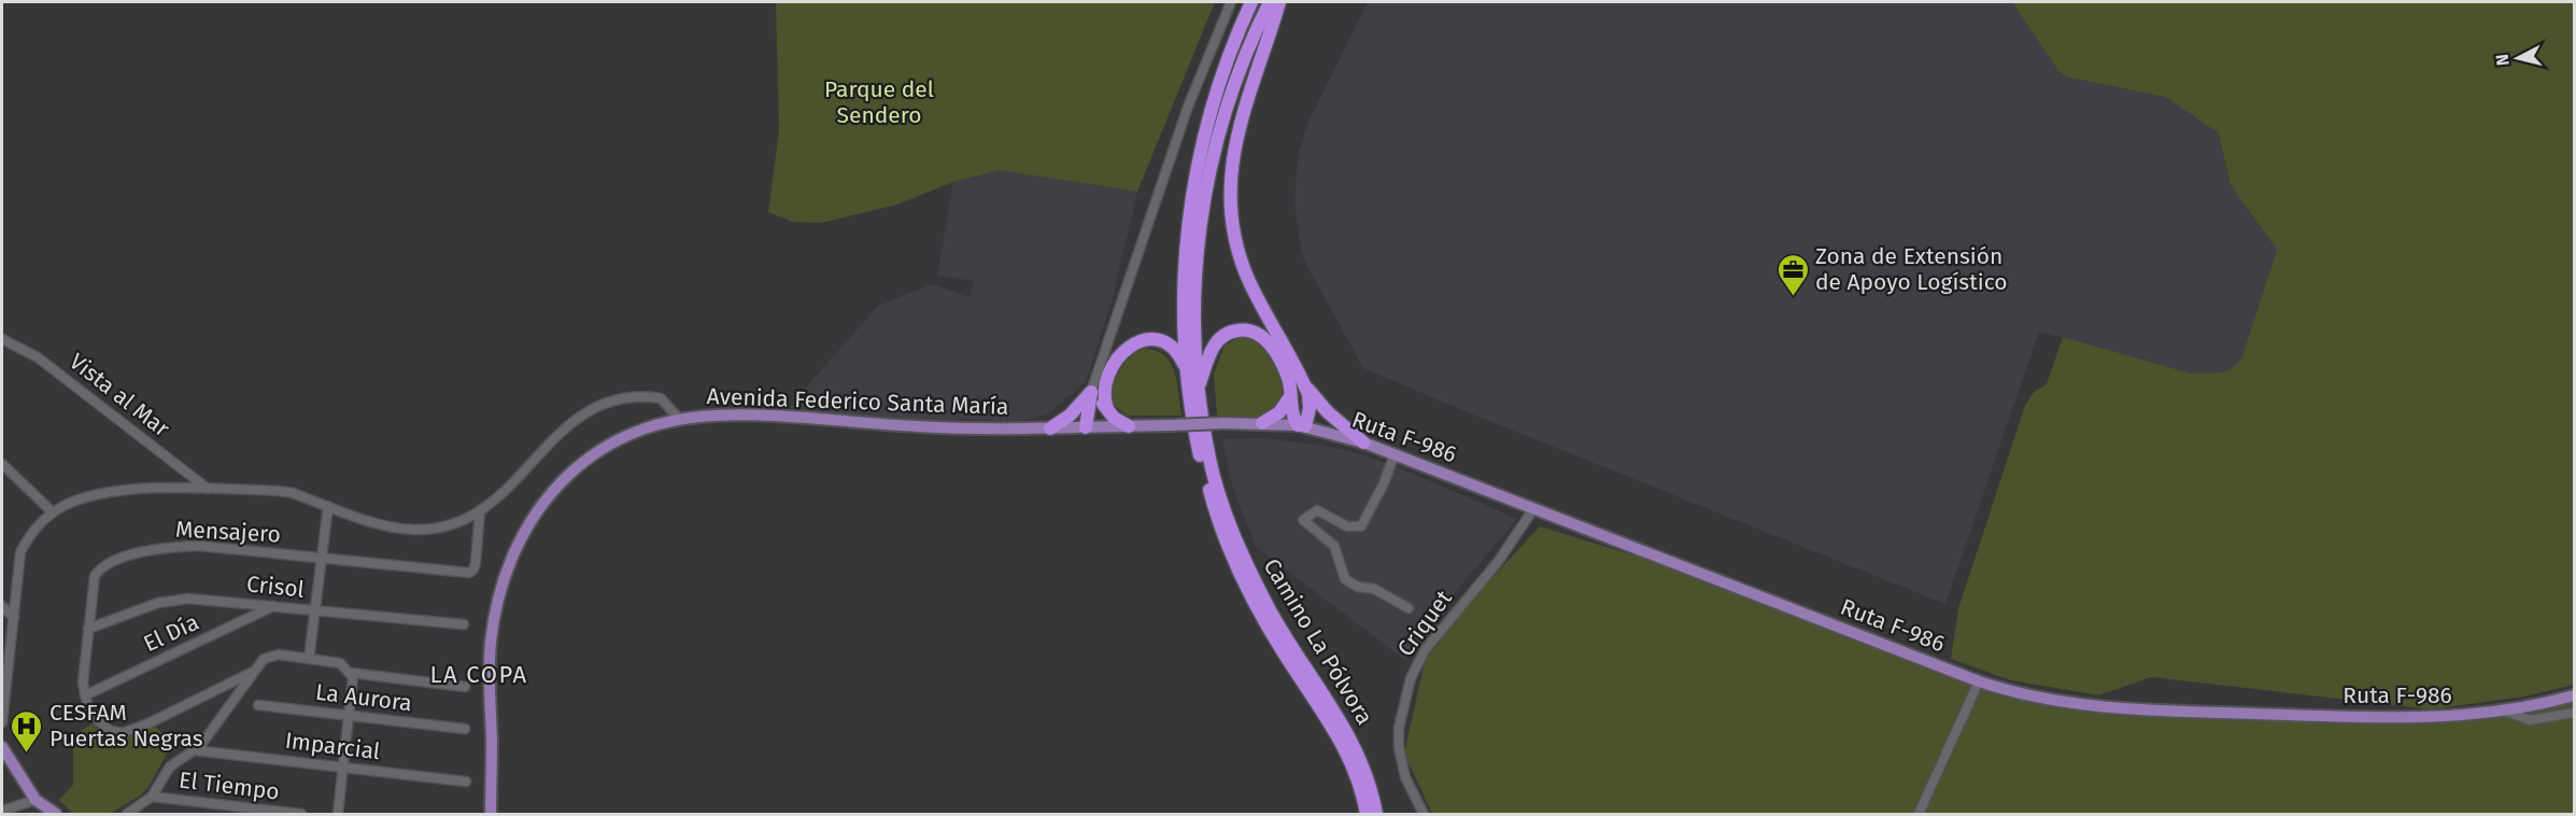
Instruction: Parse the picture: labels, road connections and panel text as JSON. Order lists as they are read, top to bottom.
{
  "streets": {
    "highway": ["Camino La Pólvora"],
    "main road": ["Avenida Federico Santa María", "Ruta F-986"],
    "street": [
      "Vista al Mar",
      "Mensajero",
      "Crisol",
      "Criquet",
      "El Día",
      "La Aurora",
      "Imparcial",
      "El Tiempo"
    ]
  },
  "crossings": [
    ["Avenida Federico Santa María", "Ruta F-986"],
    ["Ruta F-986", "Criquet"],
    ["Mensajero", "Crisol"],
    ["Mensajero", "El Día"],
    ["Crisol", "El Día"]
  ],
  "districts": ["LA COPA"],
  "parks": ["Parque del Sendero"],
  "places": {
    "office": ["Zona de Extensión de Apoyo Logístico"],
    "hospital": ["CESFAM Puertas Negras"]
  },
  "north": "left"
}
